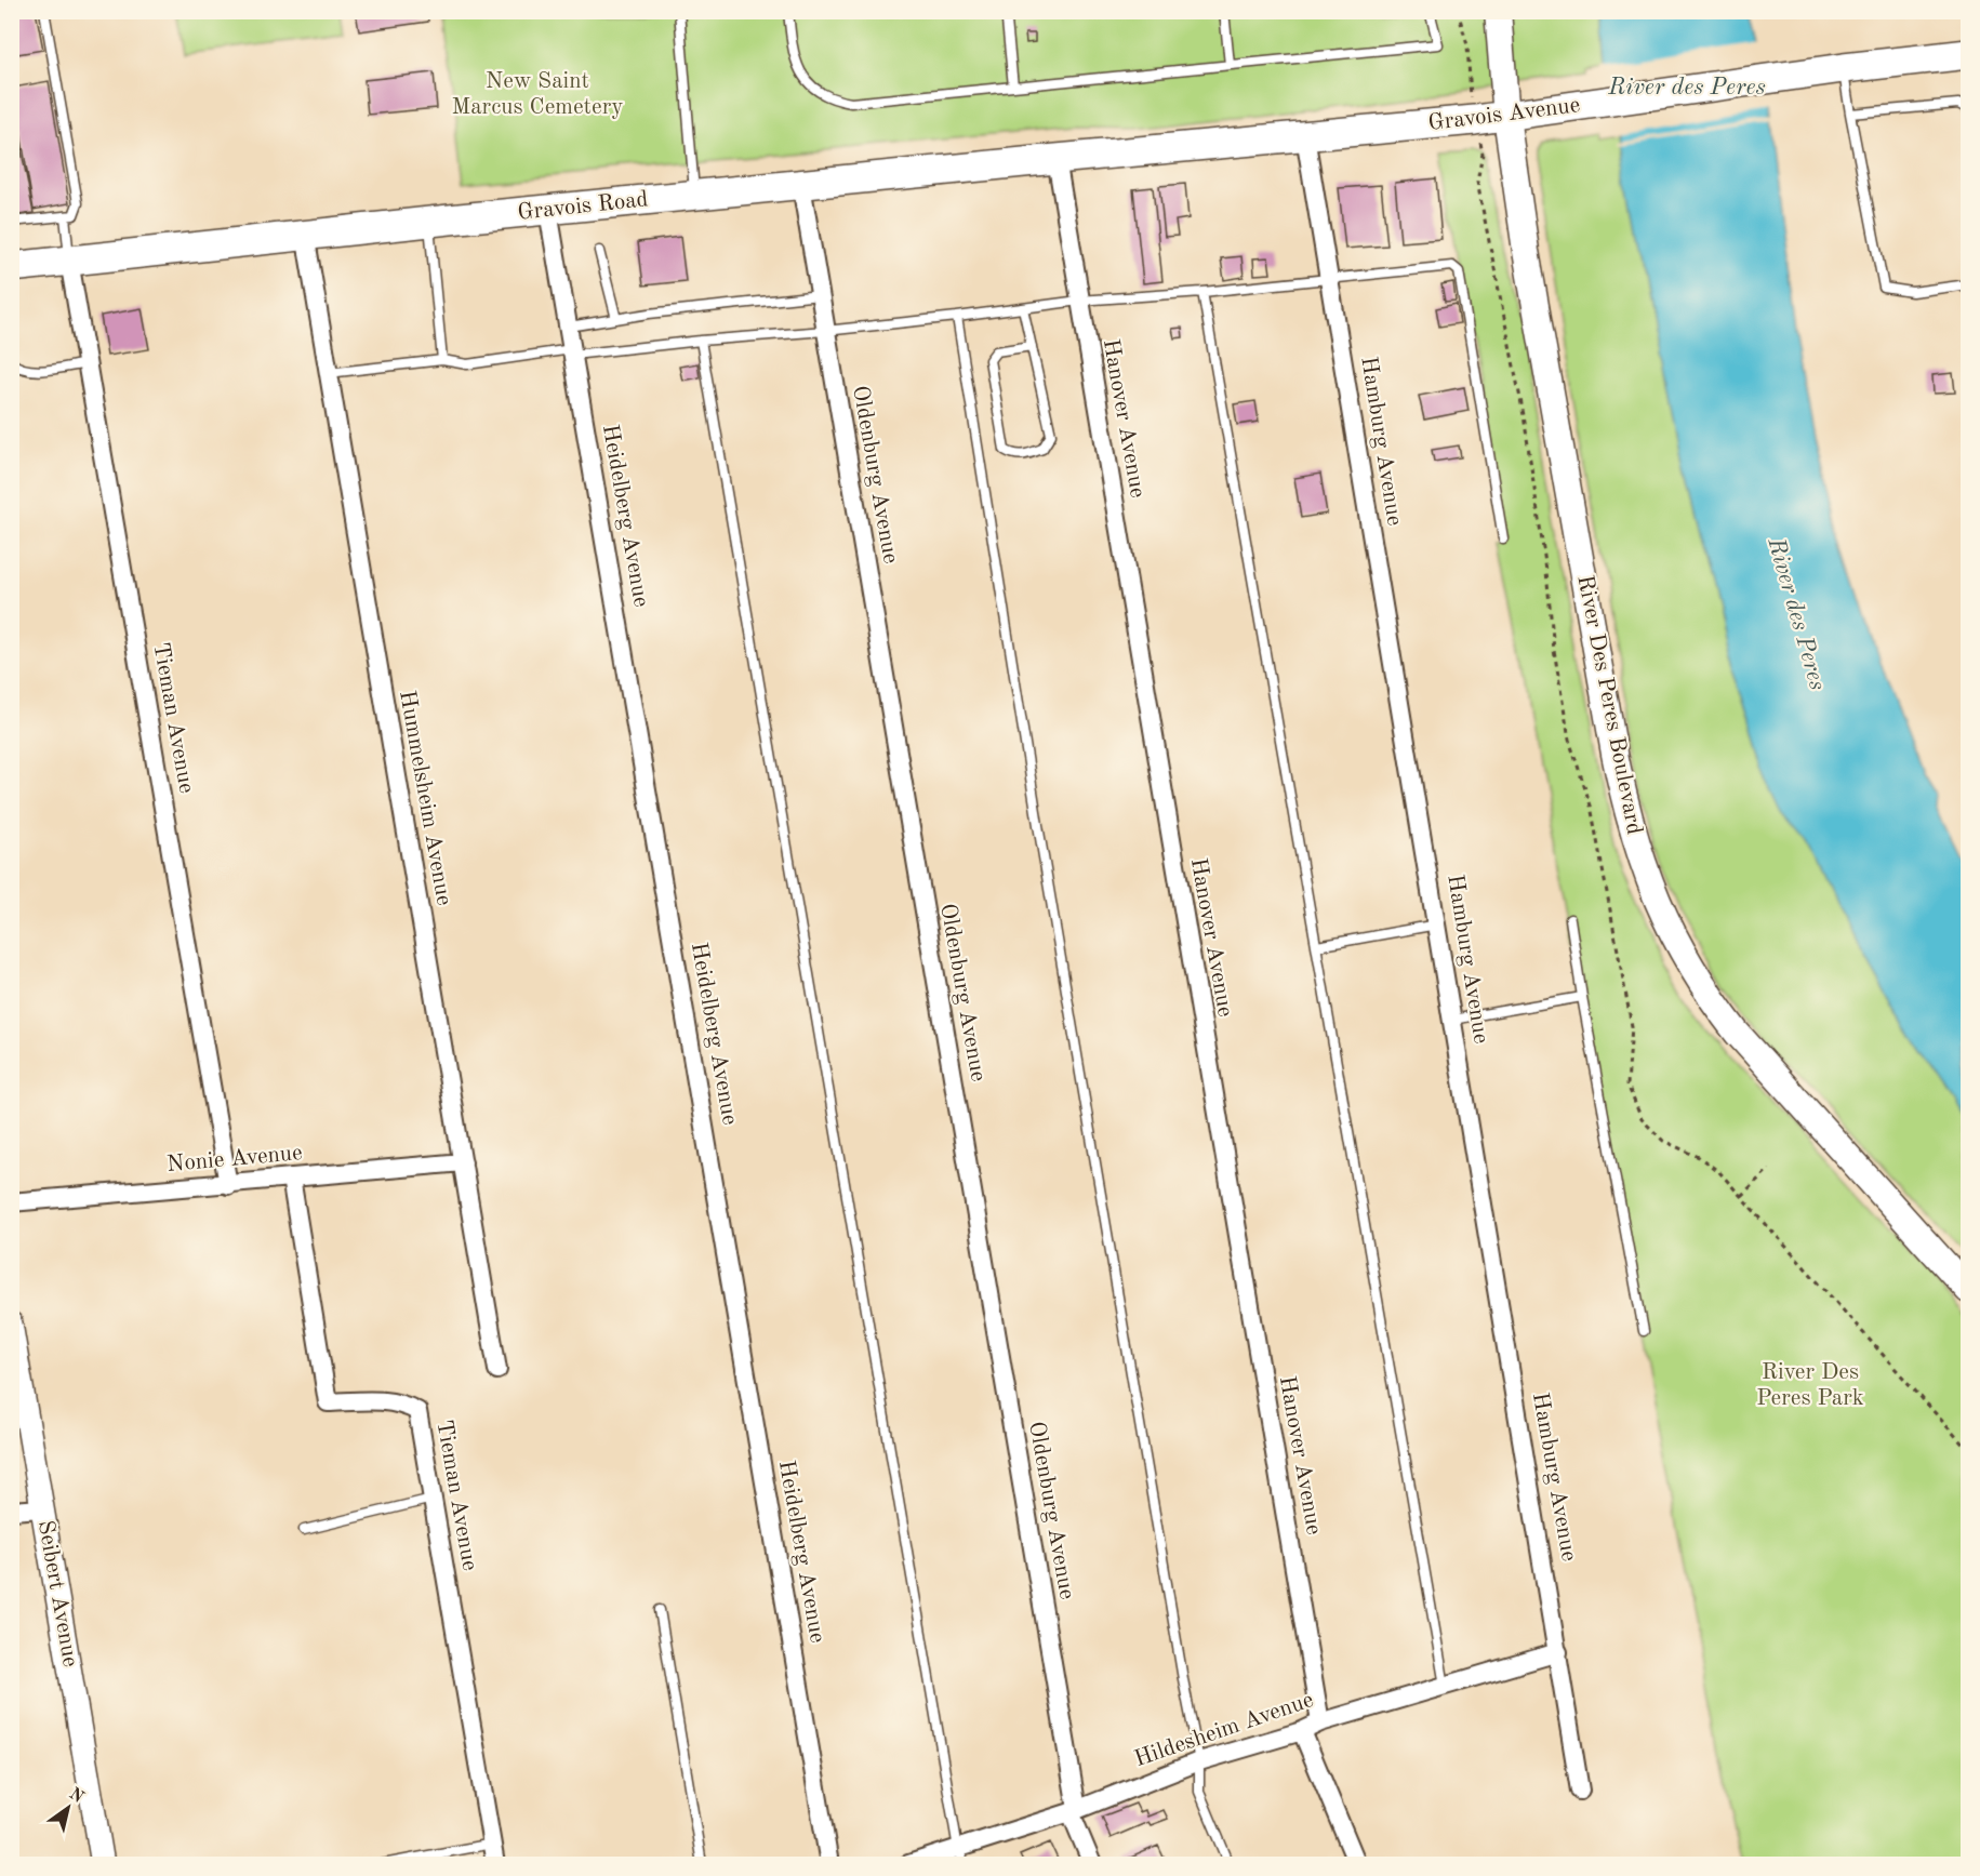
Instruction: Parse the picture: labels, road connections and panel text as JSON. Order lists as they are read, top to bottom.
{
  "streets": {
    "main road": ["Gravois Avenue", "Gravois Road", "River Des Peres Boulevard"],
    "street": [
      "Hanover Avenue",
      "Hamburg Avenue",
      "Oldenburg Avenue",
      "Heidelberg Avenue",
      "Tieman Avenue",
      "Hummelsheim Avenue",
      "Nonie Avenue",
      "Seibert Avenue",
      "Hildesheim Avenue"
    ]
  },
  "crossings": [
    ["Gravois Avenue", "Gravois Road"],
    ["Gravois Avenue", "Hamburg Avenue"],
    ["Gravois Avenue", "River Des Peres Boulevard"],
    ["Gravois Road", "Hanover Avenue"],
    ["Gravois Road", "Oldenburg Avenue"],
    ["Gravois Road", "Heidelberg Avenue"],
    ["Gravois Road", "Tieman Avenue"],
    ["Gravois Road", "Hummelsheim Avenue"],
    ["Hanover Avenue", "Hildesheim Avenue"],
    ["Hamburg Avenue", "Hildesheim Avenue"],
    ["Oldenburg Avenue", "Hildesheim Avenue"],
    ["Tieman Avenue", "Nonie Avenue"],
    ["Hummelsheim Avenue", "Nonie Avenue"]
  ],
  "water": ["River des Peres"],
  "parks": ["New Saint Marcus Cemetery", "River Des Peres Park"],
  "north": "top right"
}
